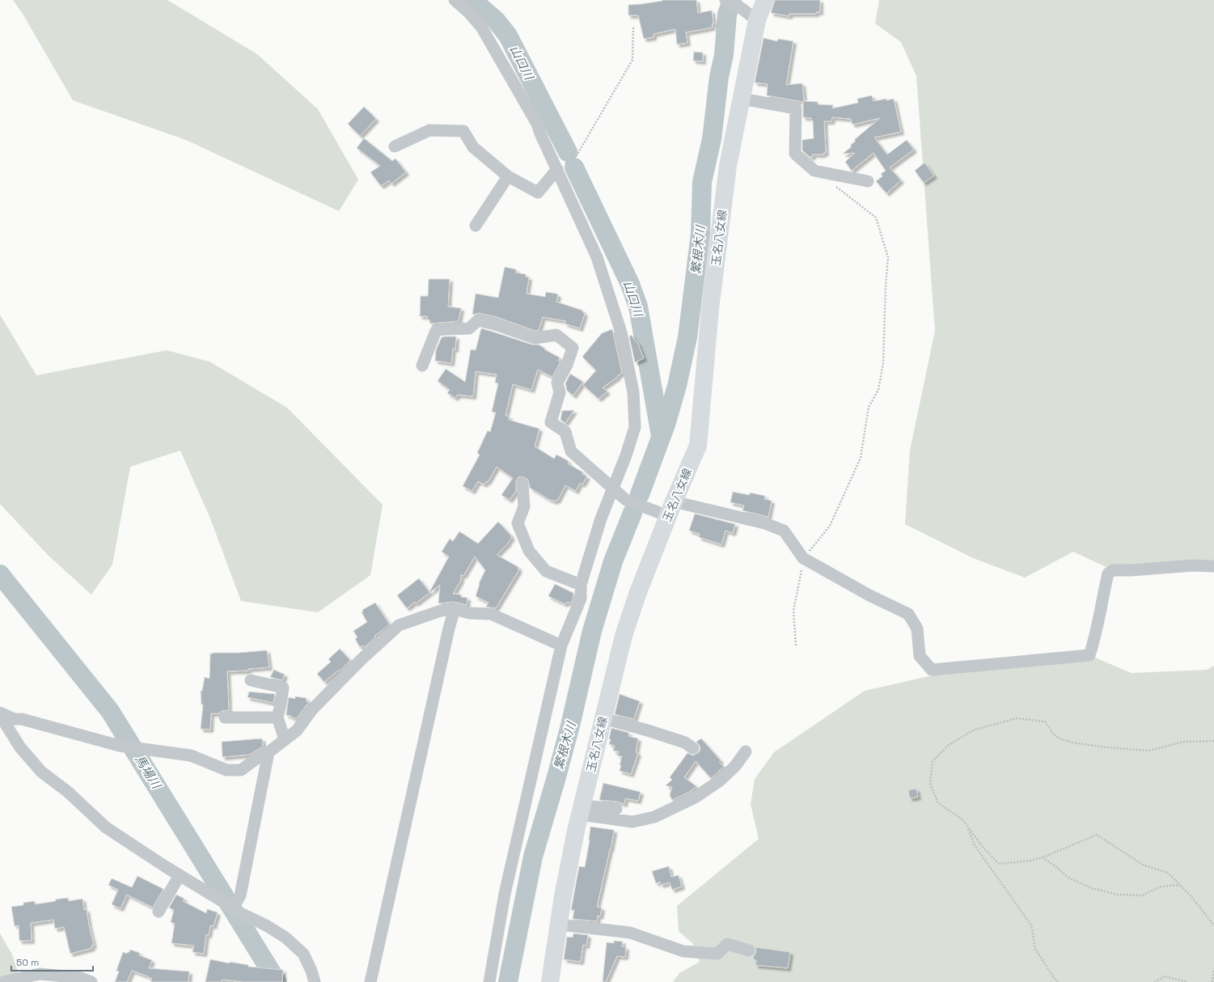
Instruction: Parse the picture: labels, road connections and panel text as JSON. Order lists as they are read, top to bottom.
{
  "streets": {
    "main road": ["玉名八女線"]
  },
  "water": ["山口川", "繁根木川", "馬場川"],
  "scale_bar": "50 m"
}
